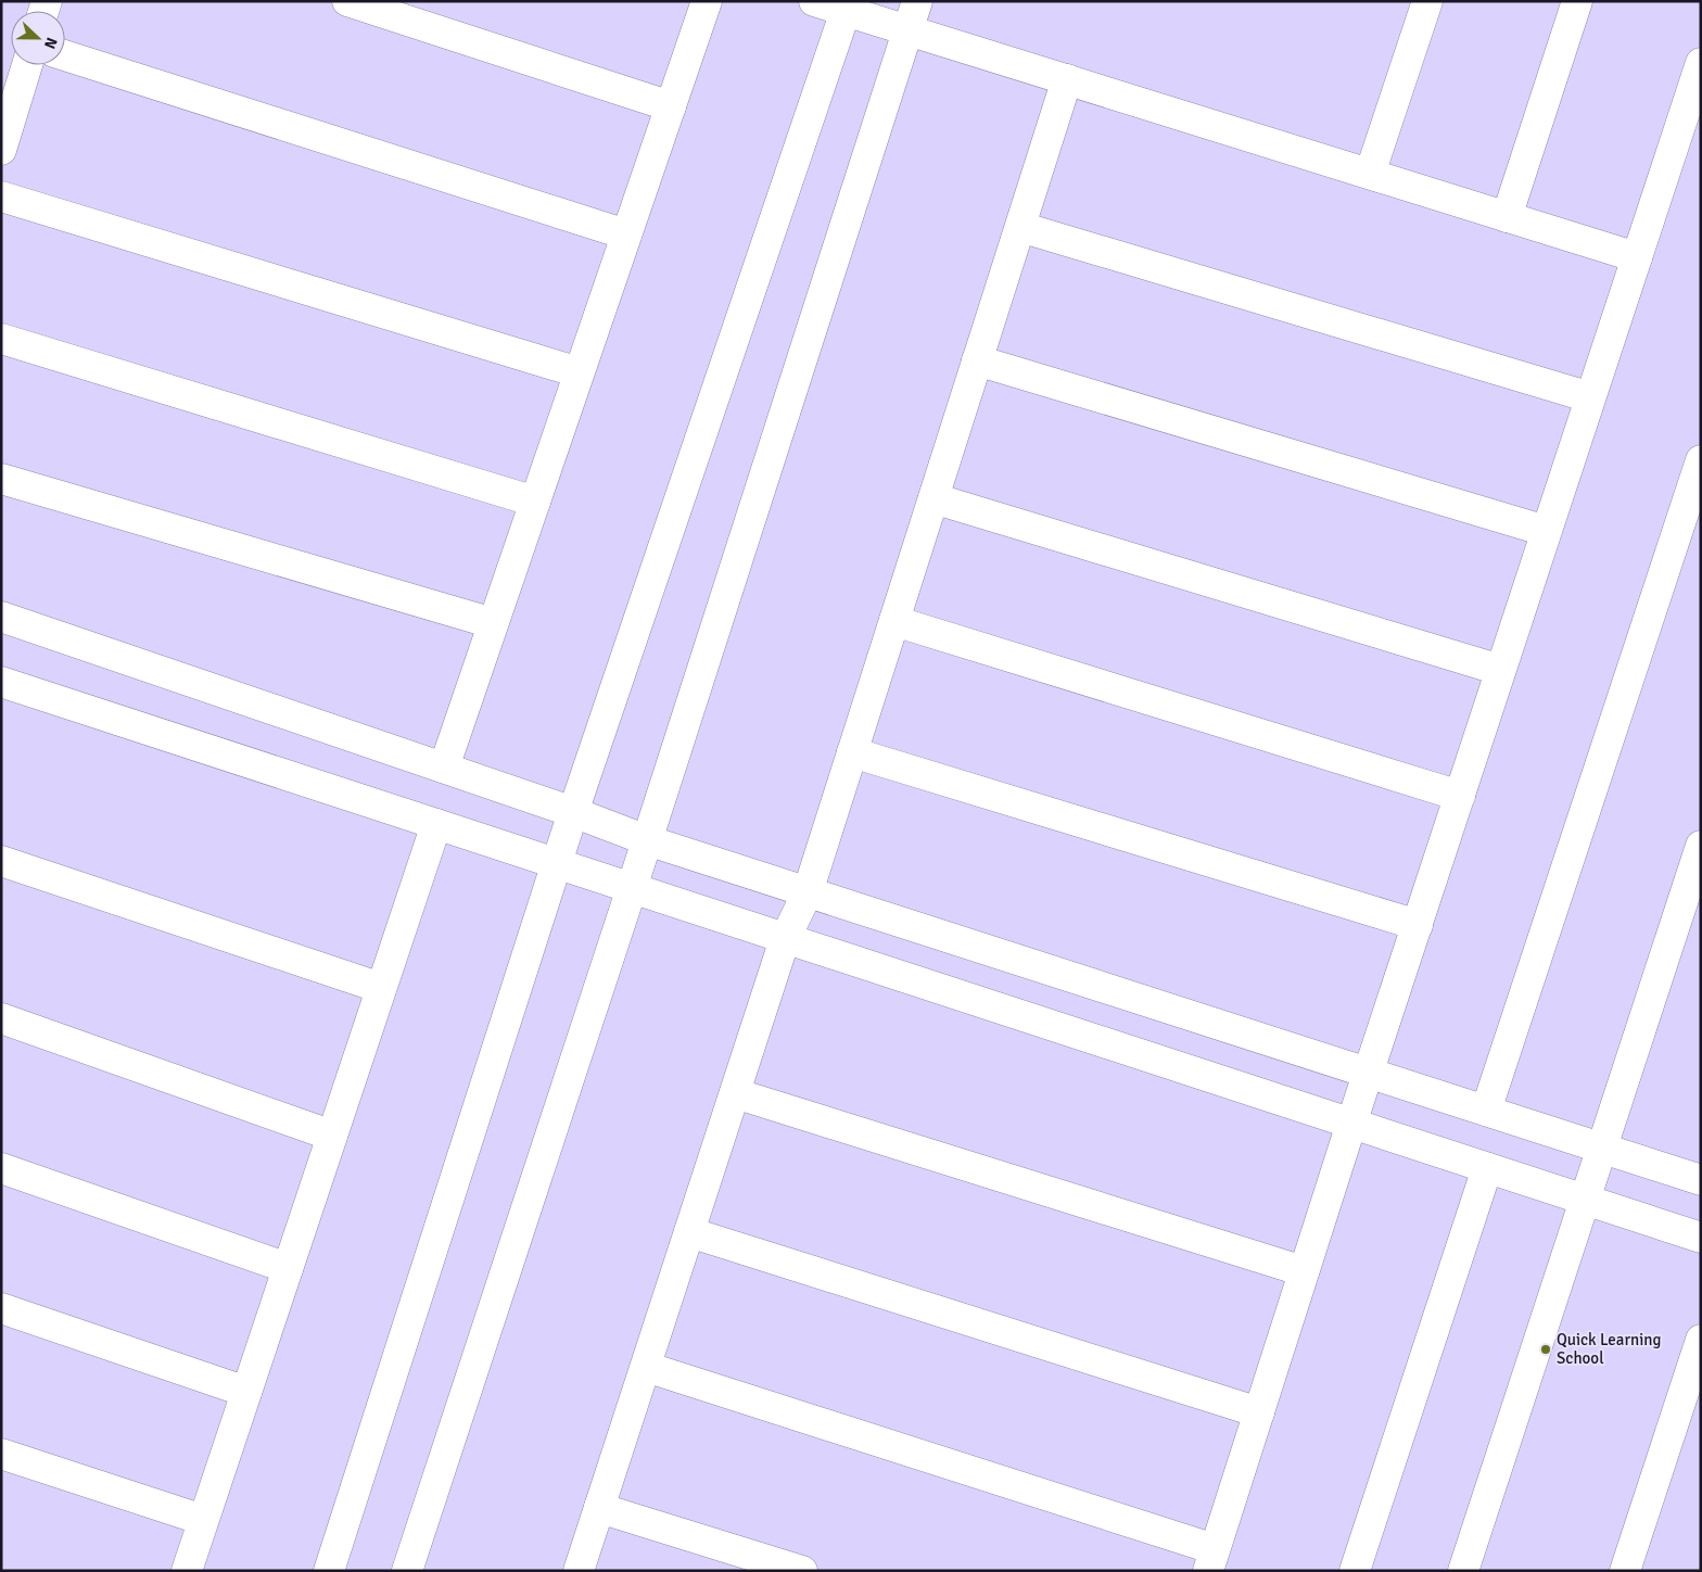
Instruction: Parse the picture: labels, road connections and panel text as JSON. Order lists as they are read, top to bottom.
{
  "places": ["Quick Learning School"],
  "north": "right"
}
